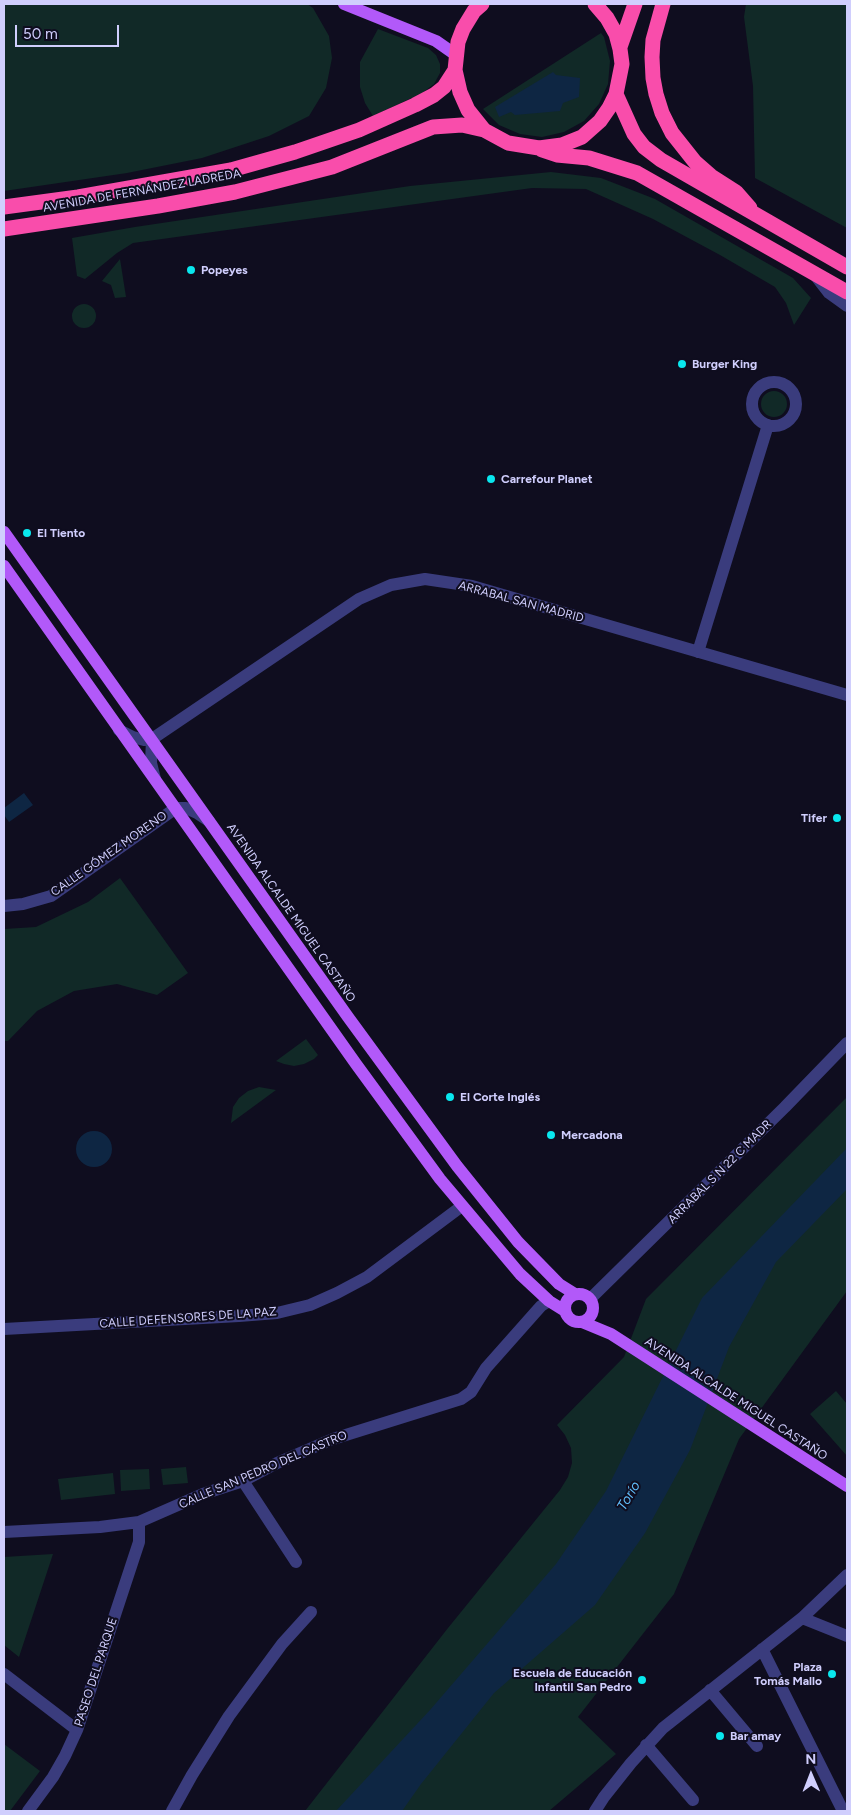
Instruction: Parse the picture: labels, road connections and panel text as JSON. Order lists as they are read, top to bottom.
{
  "streets": {
    "highway": ["AVENIDA DE FERNÁNDEZ LADREDA"],
    "main road": ["AVENIDA ALCALDE MIGUEL CASTAÑO"],
    "street": [
      "ARRABAL SAN MADRID",
      "CALLE GÓMEZ MORENO",
      "ARRABAL S N 22 C MADR",
      "CALLE DEFENSORES DE LA PAZ",
      "CALLE SAN PEDRO DEL CASTRO",
      "PASEO DEL PARQUE"
    ]
  },
  "crossings": [
    ["ARRABAL SAN MADRID", "AVENIDA ALCALDE MIGUEL CASTAÑO"],
    ["CALLE GÓMEZ MORENO", "AVENIDA ALCALDE MIGUEL CASTAÑO"],
    ["AVENIDA ALCALDE MIGUEL CASTAÑO", "ARRABAL S N 22 C MADR"],
    ["CALLE SAN PEDRO DEL CASTRO", "PASEO DEL PARQUE"]
  ],
  "water": ["Torío"],
  "places": [
    "Popeyes",
    "Burger King",
    "Carrefour Planet",
    "El Tiento",
    "Tifer",
    "El Corte Inglés",
    "Mercadona",
    "Plaza Tomás Mallo",
    "Escuela de Educación Infantil San Pedro",
    "Bar amay"
  ],
  "scale_bar": "50 m",
  "north": "top"
}
